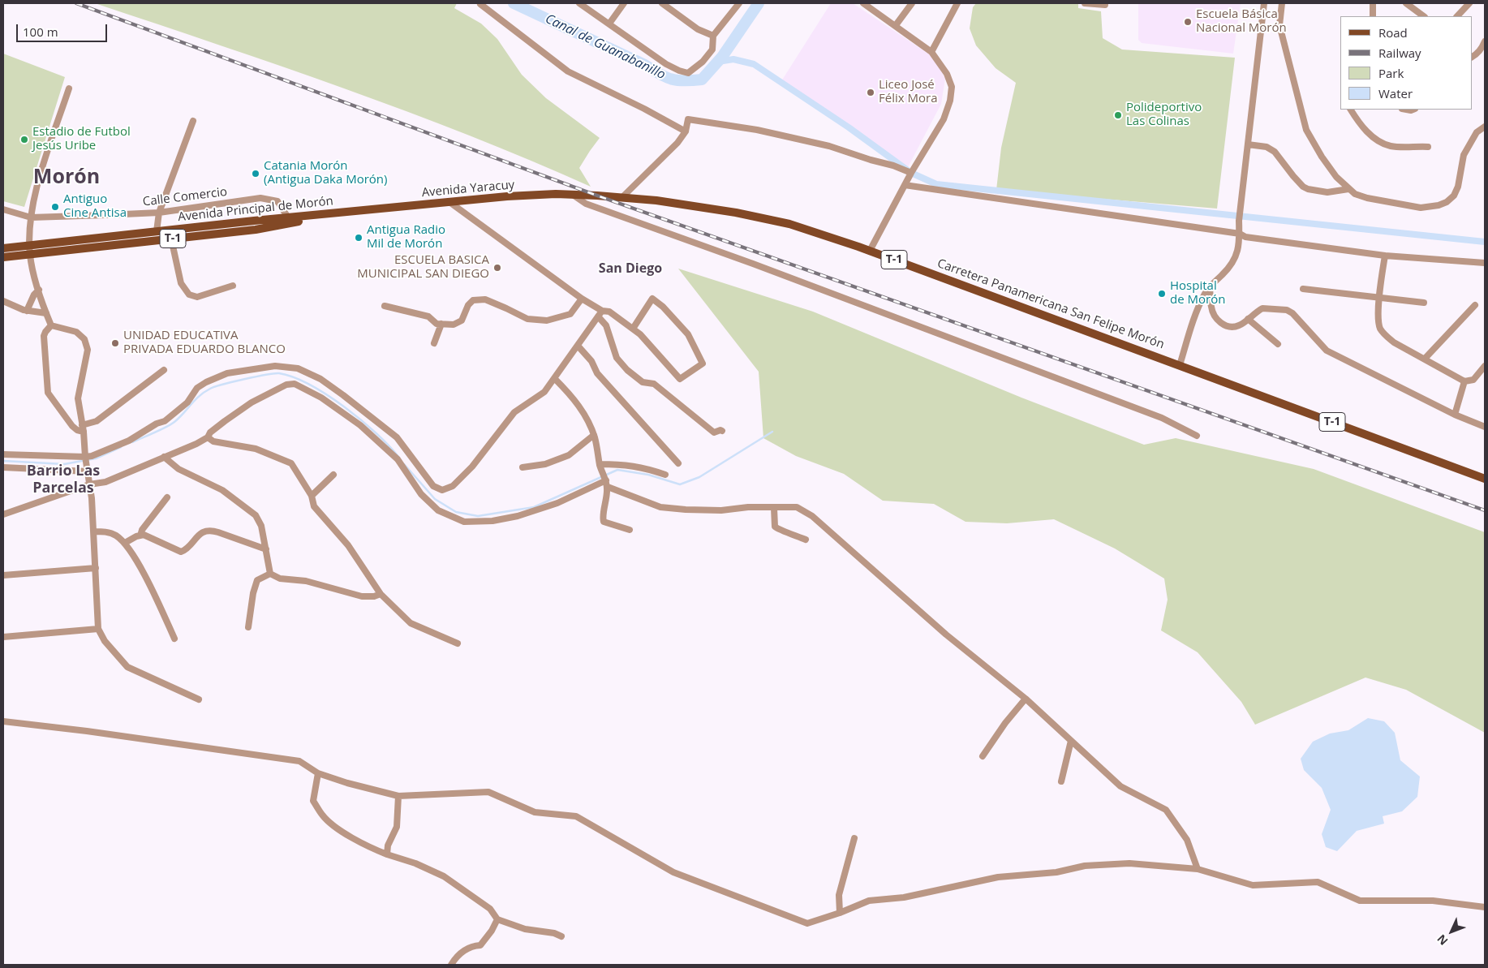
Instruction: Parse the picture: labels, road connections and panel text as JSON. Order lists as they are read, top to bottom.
{
  "streets": {
    "main road": [
      "Avenida Yaracuy",
      "Avenida Principal de Morón",
      "T-1",
      "Carretera Panamericana San Felipe Morón"
    ],
    "street": ["Calle Comercio"]
  },
  "crossings": [
    ["Avenida Yaracuy", "Avenida Principal de Morón"],
    ["Avenida Yaracuy", "Carretera Panamericana San Felipe Morón"],
    ["Calle Comercio", "Avenida Principal de Morón"]
  ],
  "districts": ["Morón", "San Diego", "Barrio Las Parcelas"],
  "water": ["Canal de Guanabanillo"],
  "places": [
    "Escuela Básica Nacional Morón",
    "Liceo José Félix Mora",
    "Polideportivo Las Colinas",
    "Estadio de Futbol Jesús Uribe",
    "Catania Morón (Antigua Daka Morón)",
    "Antiguo Cine Antisa",
    "Antigua Radio Mil de Morón",
    "ESCUELA BASICA MUNICIPAL SAN DIEGO",
    "Hospital de Morón",
    "UNIDAD EDUCATIVA PRIVADA EDUARDO BLANCO"
  ],
  "legend": [
    "Road",
    "Railway",
    "Park",
    "Water"
  ],
  "scale_bar": "100 m",
  "north": "bottom left"
}
